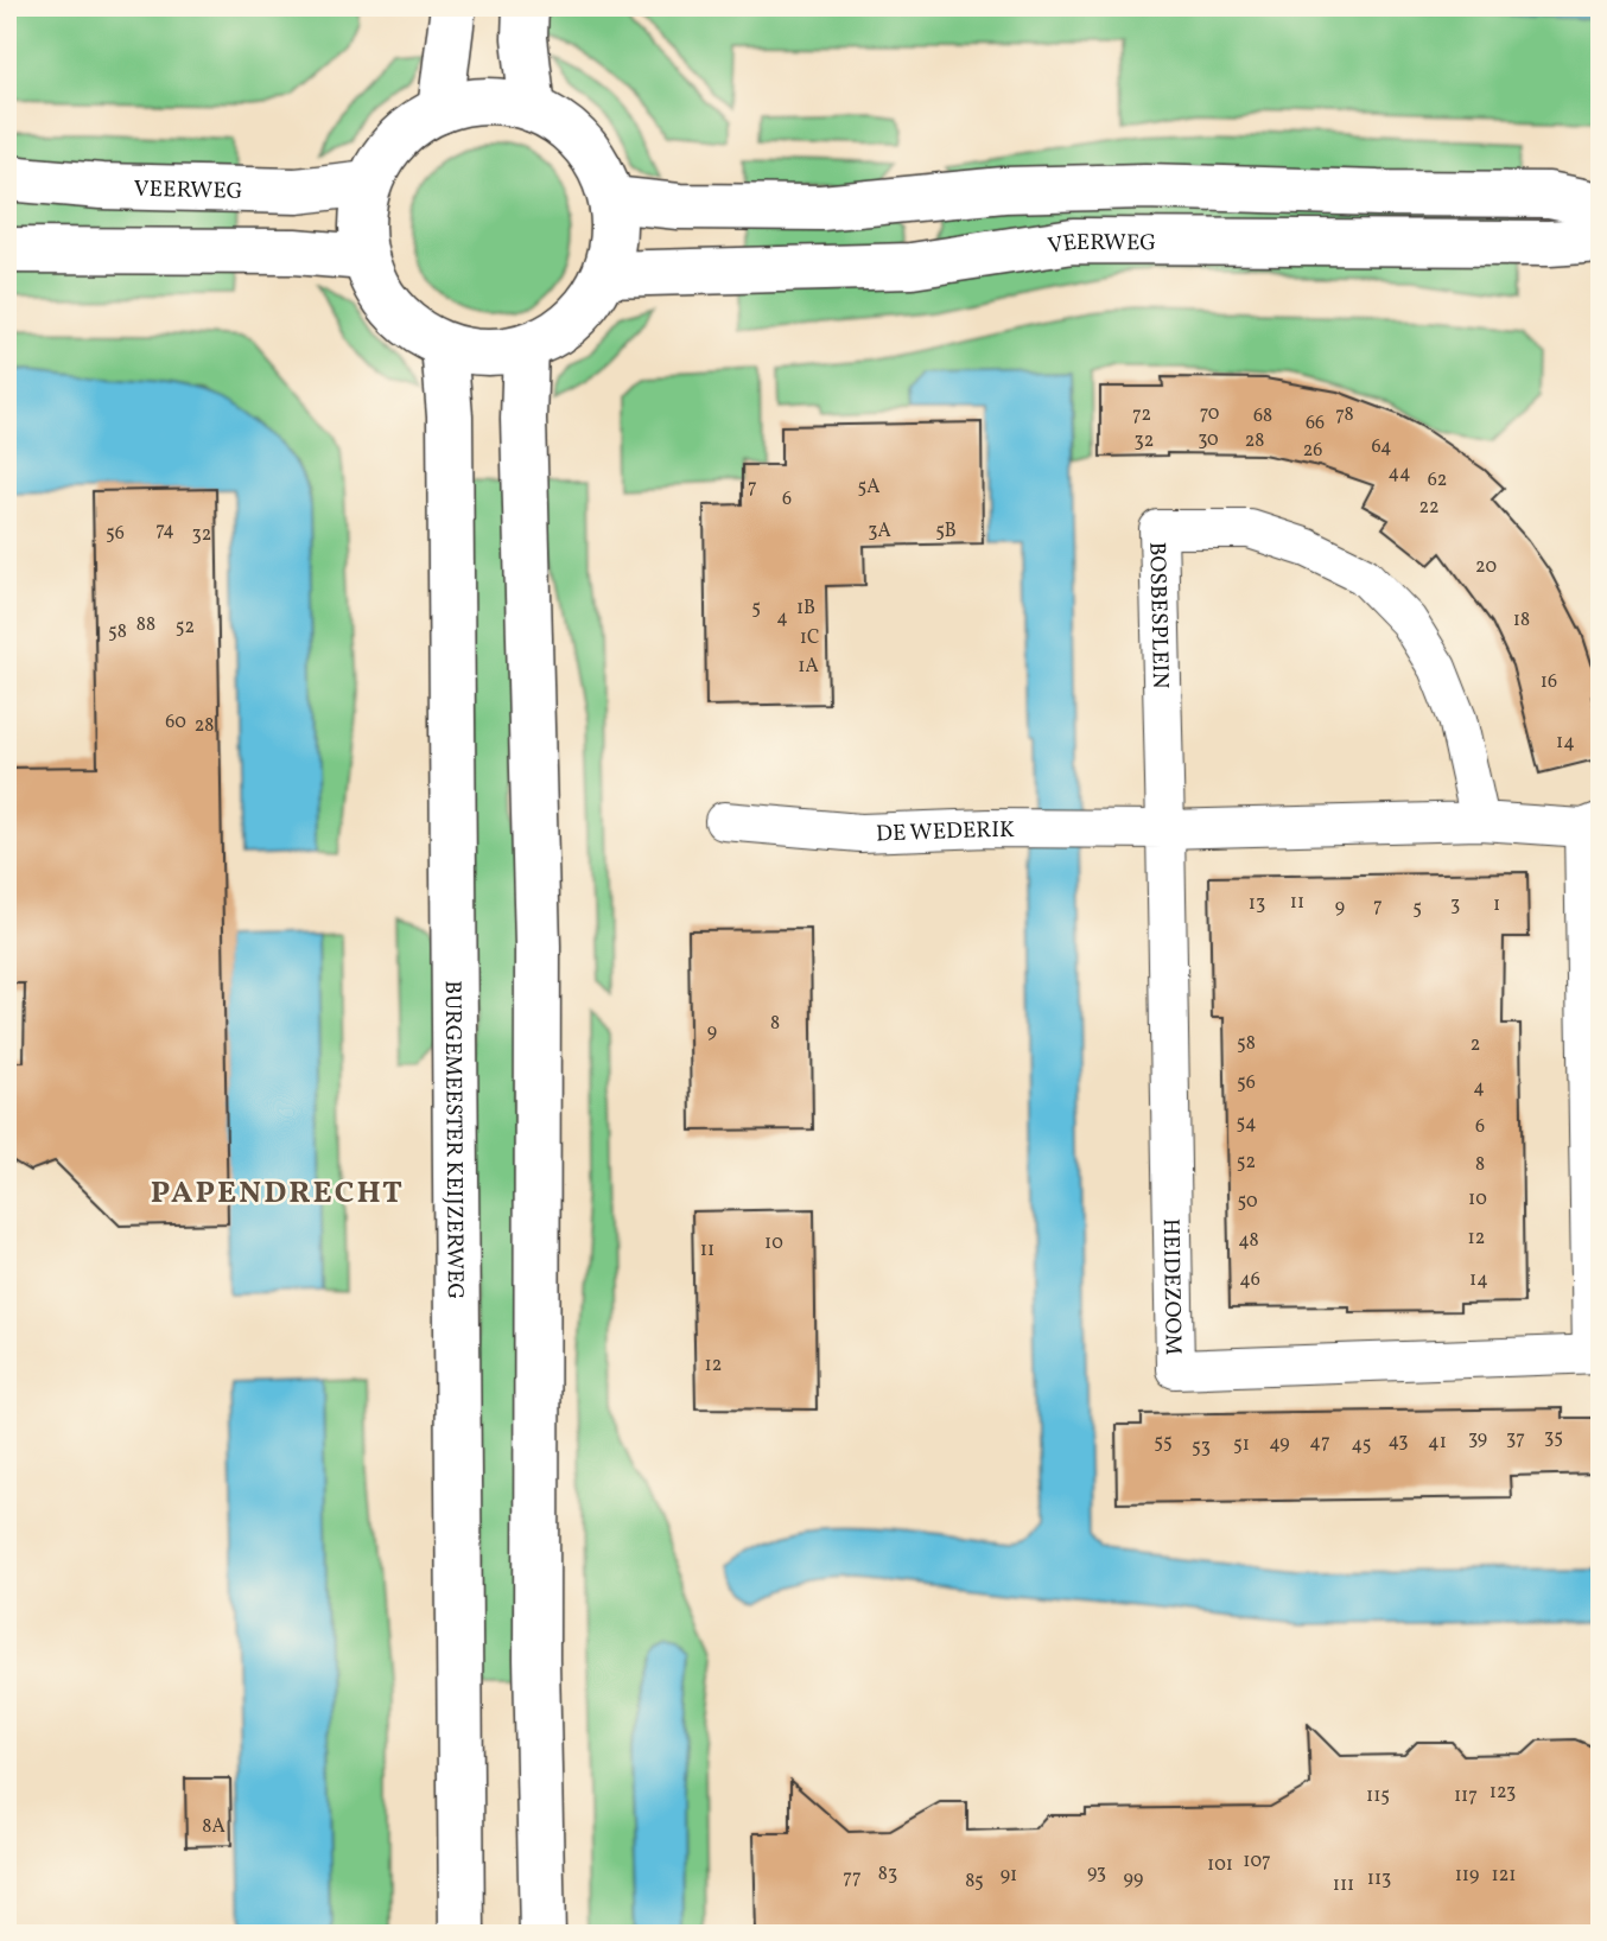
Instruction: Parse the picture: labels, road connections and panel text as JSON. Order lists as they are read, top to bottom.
{
  "streets": {
    "main road": ["VEERWEG", "BURGEMEESTER KEIJZERWEG"],
    "street": ["BOSBESPLEIN", "DE WEDERIK", "HEIDEZOOM"]
  },
  "crossings": [
    ["VEERWEG", "BURGEMEESTER KEIJZERWEG"],
    ["BOSBESPLEIN", "DE WEDERIK"],
    ["BOSBESPLEIN", "HEIDEZOOM"],
    ["DE WEDERIK", "HEIDEZOOM"]
  ],
  "districts": ["PAPENDRECHT"],
  "house_numbers": [
    "70",
    "72",
    "78",
    "68",
    "66",
    "30",
    "32",
    "28",
    "64",
    "26",
    "44",
    "62",
    "7",
    "5A",
    "6",
    "22",
    "74",
    "3A",
    "5B",
    "56",
    "32",
    "20",
    "5",
    "1B",
    "4",
    "18",
    "88",
    "52",
    "58",
    "1C",
    "1A",
    "16",
    "60",
    "28",
    "14",
    "11",
    "13",
    "3",
    "1",
    "7",
    "9",
    "5",
    "8",
    "9",
    "58",
    "2",
    "56",
    "4",
    "54",
    "6",
    "52",
    "8",
    "10",
    "50",
    "12",
    "48",
    "10",
    "11",
    "46",
    "14",
    "12",
    "35",
    "39",
    "37",
    "43",
    "55",
    "47",
    "41",
    "49",
    "51",
    "45",
    "53",
    "123",
    "115",
    "117",
    "8A",
    "107",
    "101",
    "93",
    "83",
    "91",
    "119",
    "121",
    "77",
    "99",
    "113",
    "85",
    "111"
  ]
}
